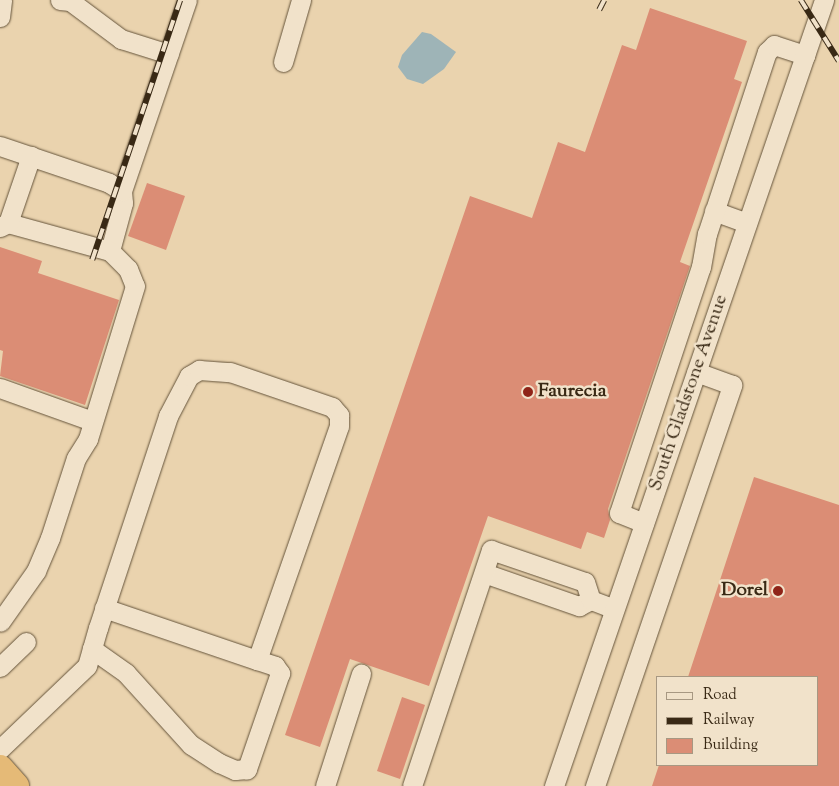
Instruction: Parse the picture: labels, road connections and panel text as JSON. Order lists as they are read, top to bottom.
{
  "streets": {
    "street": ["South Gladstone Avenue"]
  },
  "places": ["Faurecia", "Dorel"],
  "legend": ["Road", "Railway", "Building"]
}
